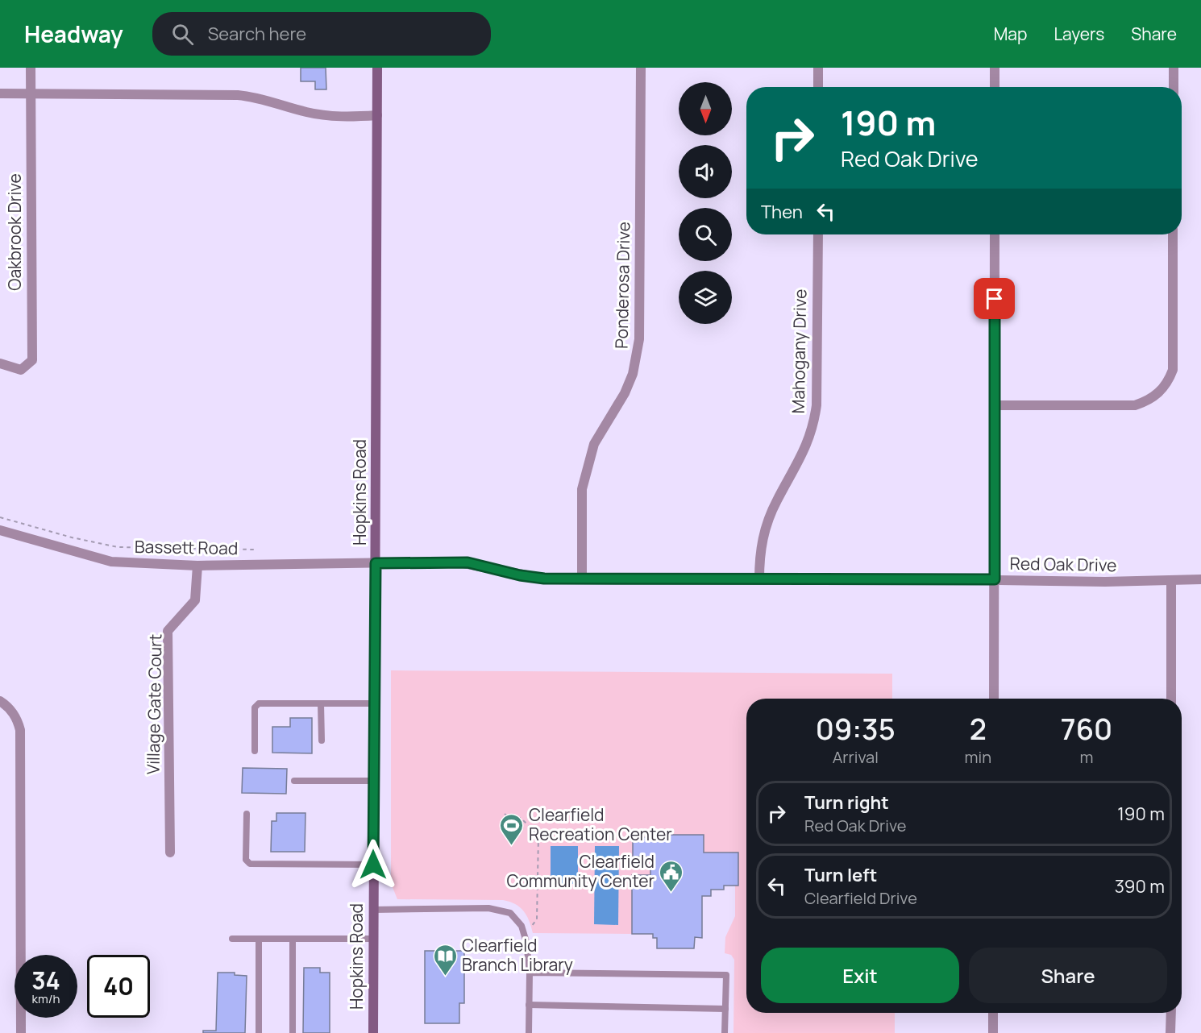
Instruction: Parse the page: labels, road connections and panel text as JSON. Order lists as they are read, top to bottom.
{
  "streets": {
    "street": [
      "Oakbrook Drive",
      "Ponderosa Drive",
      "Mahogany Drive",
      "Hopkins Road",
      "Bassett Road",
      "Red Oak Drive",
      "Village Gate Court"
    ]
  },
  "crossings": [
    ["Ponderosa Drive", "Red Oak Drive"],
    ["Mahogany Drive", "Red Oak Drive"],
    ["Hopkins Road", "Bassett Road"],
    ["Hopkins Road", "Red Oak Drive"],
    ["Bassett Road", "Red Oak Drive"],
    ["Bassett Road", "Village Gate Court"]
  ],
  "places": {
    "sports": ["Clearfield Recreation Center"],
    "public building": ["Clearfield Community Center"],
    "library": ["Clearfield Branch Library"]
  },
  "north": "bottom",
  "page": {
    "header": "Headway",
    "search": "Search here",
    "nav": ["Map", "Layers", "Share"],
    "turn": ["190 m", "Red Oak Drive"],
    "then": "Then",
    "eta": [
      "09:35",
      "Arrival",
      "2",
      "min",
      "760",
      "m"
    ],
    "list": [
      {
        "name": "Turn right",
        "note": "Red Oak Drive",
        "value": "190 m"
      },
      {
        "name": "Turn left",
        "note": "Clearfield Drive",
        "value": "390 m"
      }
    ],
    "buttons": ["Exit", "Share"],
    "speed": "34 km/h",
    "limit": "40"
  }
}
